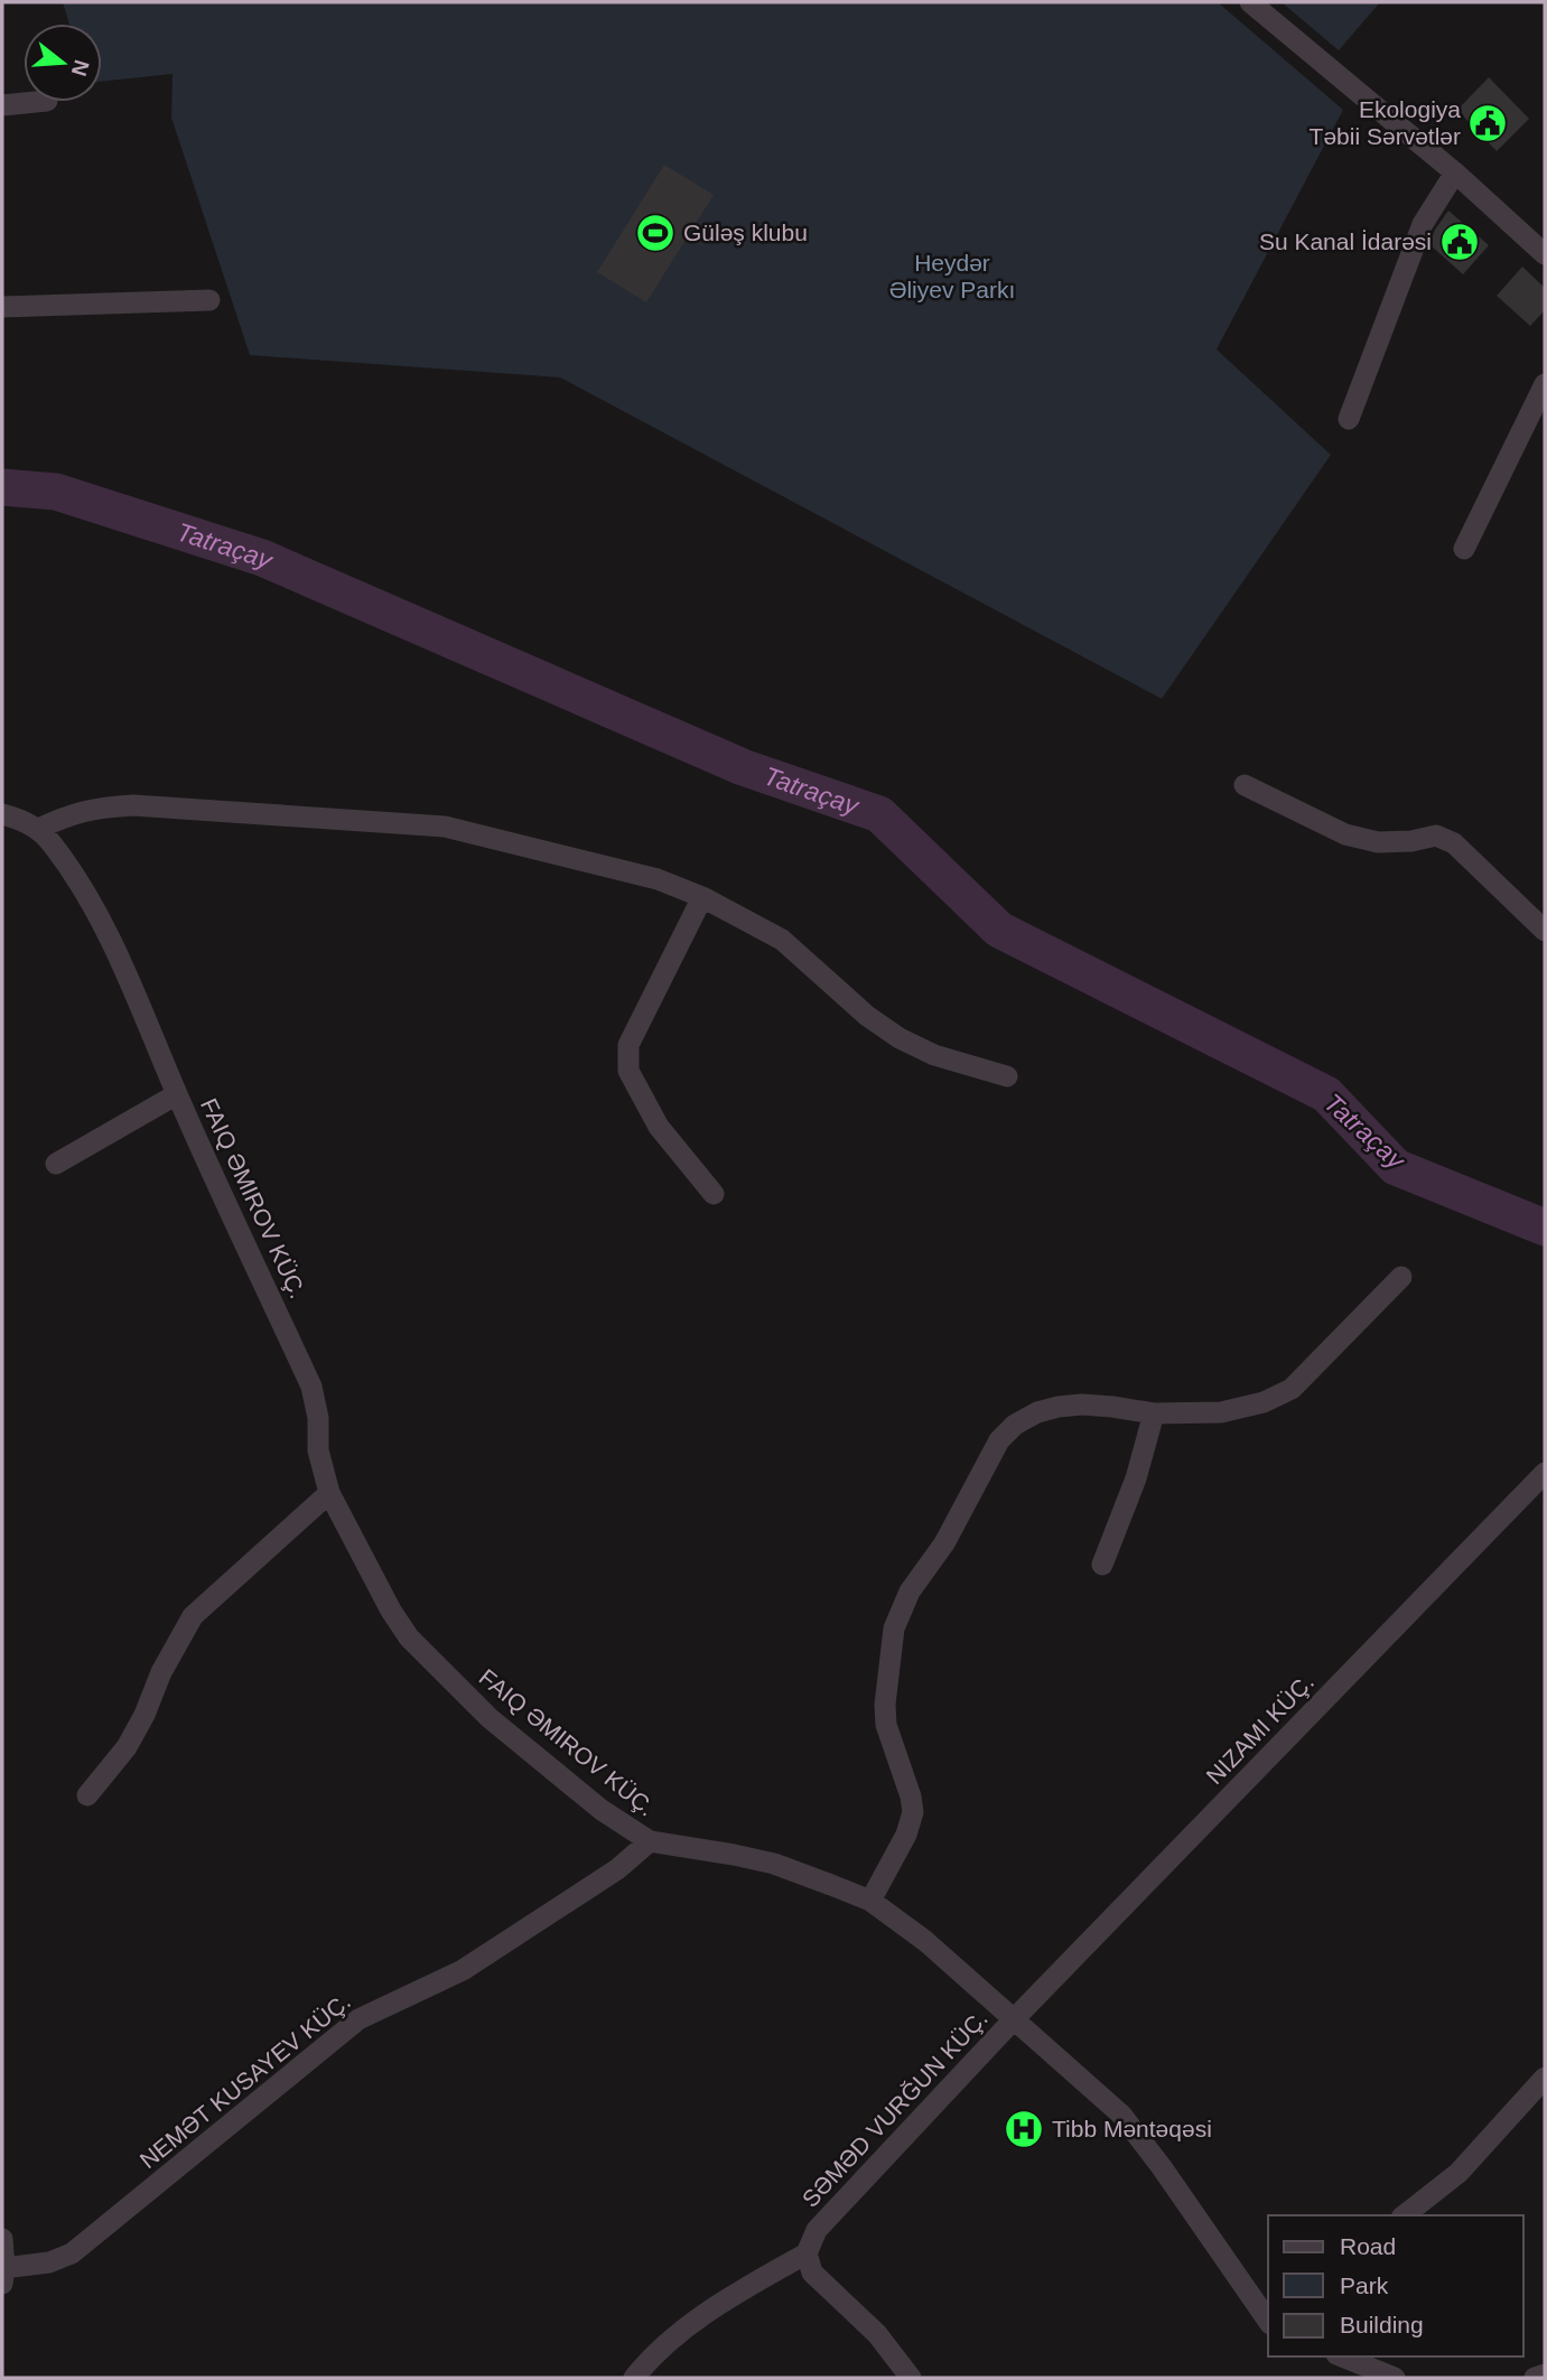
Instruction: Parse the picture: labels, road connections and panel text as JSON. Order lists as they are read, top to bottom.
{
  "streets": {
    "street": [
      "FAIQ ƏMIROV KÜÇ.",
      "NIZAMI KÜÇ.",
      "NEMƏT KUSAYEV KÜÇ.",
      "SƏMƏD VURĞUN KÜÇ."
    ]
  },
  "crossings": [
    ["FAIQ ƏMIROV KÜÇ.", "NIZAMI KÜÇ."],
    ["FAIQ ƏMIROV KÜÇ.", "NEMƏT KUSAYEV KÜÇ."],
    ["FAIQ ƏMIROV KÜÇ.", "SƏMƏD VURĞUN KÜÇ."],
    ["NIZAMI KÜÇ.", "SƏMƏD VURĞUN KÜÇ."]
  ],
  "water": ["Tatraçay"],
  "parks": ["Heydər Əliyev Parkı"],
  "places": {
    "public building": ["Ekologiya Təbii Sərvətlər", "Su Kanal İdarəsi"],
    "sports": ["Güləş klubu"],
    "hospital": ["Tibb Məntəqəsi"]
  },
  "legend": ["Road", "Park", "Building"],
  "north": "right"
}
